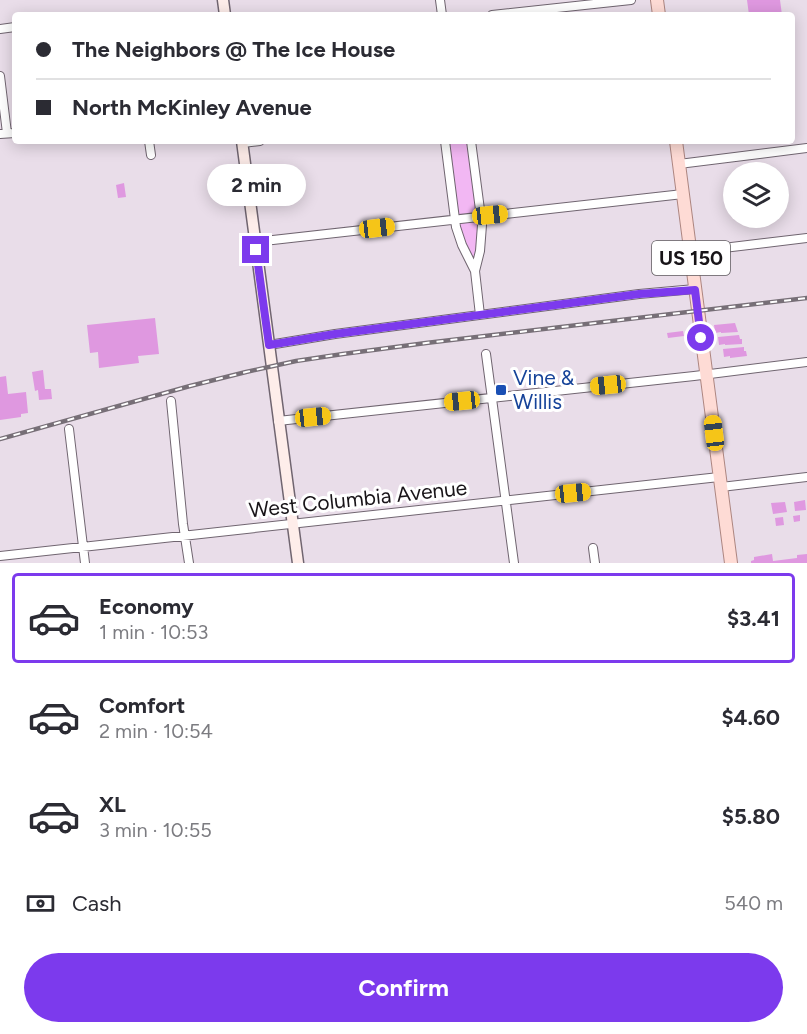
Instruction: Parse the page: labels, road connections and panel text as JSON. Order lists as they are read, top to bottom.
{
  "streets": {
    "main road": ["US 150"],
    "street": ["West Columbia Avenue"]
  },
  "crossings": [
    ["US 150", "West Columbia Avenue"]
  ],
  "places": {
    "transit": ["Vine & Willis"]
  },
  "page": {
    "banner": ["The Neighbors @ The Ice House", "North McKinley Avenue"],
    "bubble": "2 min",
    "list": [
      {
        "name": "Economy",
        "note": "1 min · 10:53",
        "value": "$3.41"
      },
      {
        "name": "Comfort",
        "note": "2 min · 10:54",
        "value": "$4.60"
      },
      {
        "name": "XL",
        "note": "3 min · 10:55",
        "value": "$5.80"
      }
    ],
    "pay": ["Cash", "540 m"],
    "buttons": "Confirm"
  }
}
